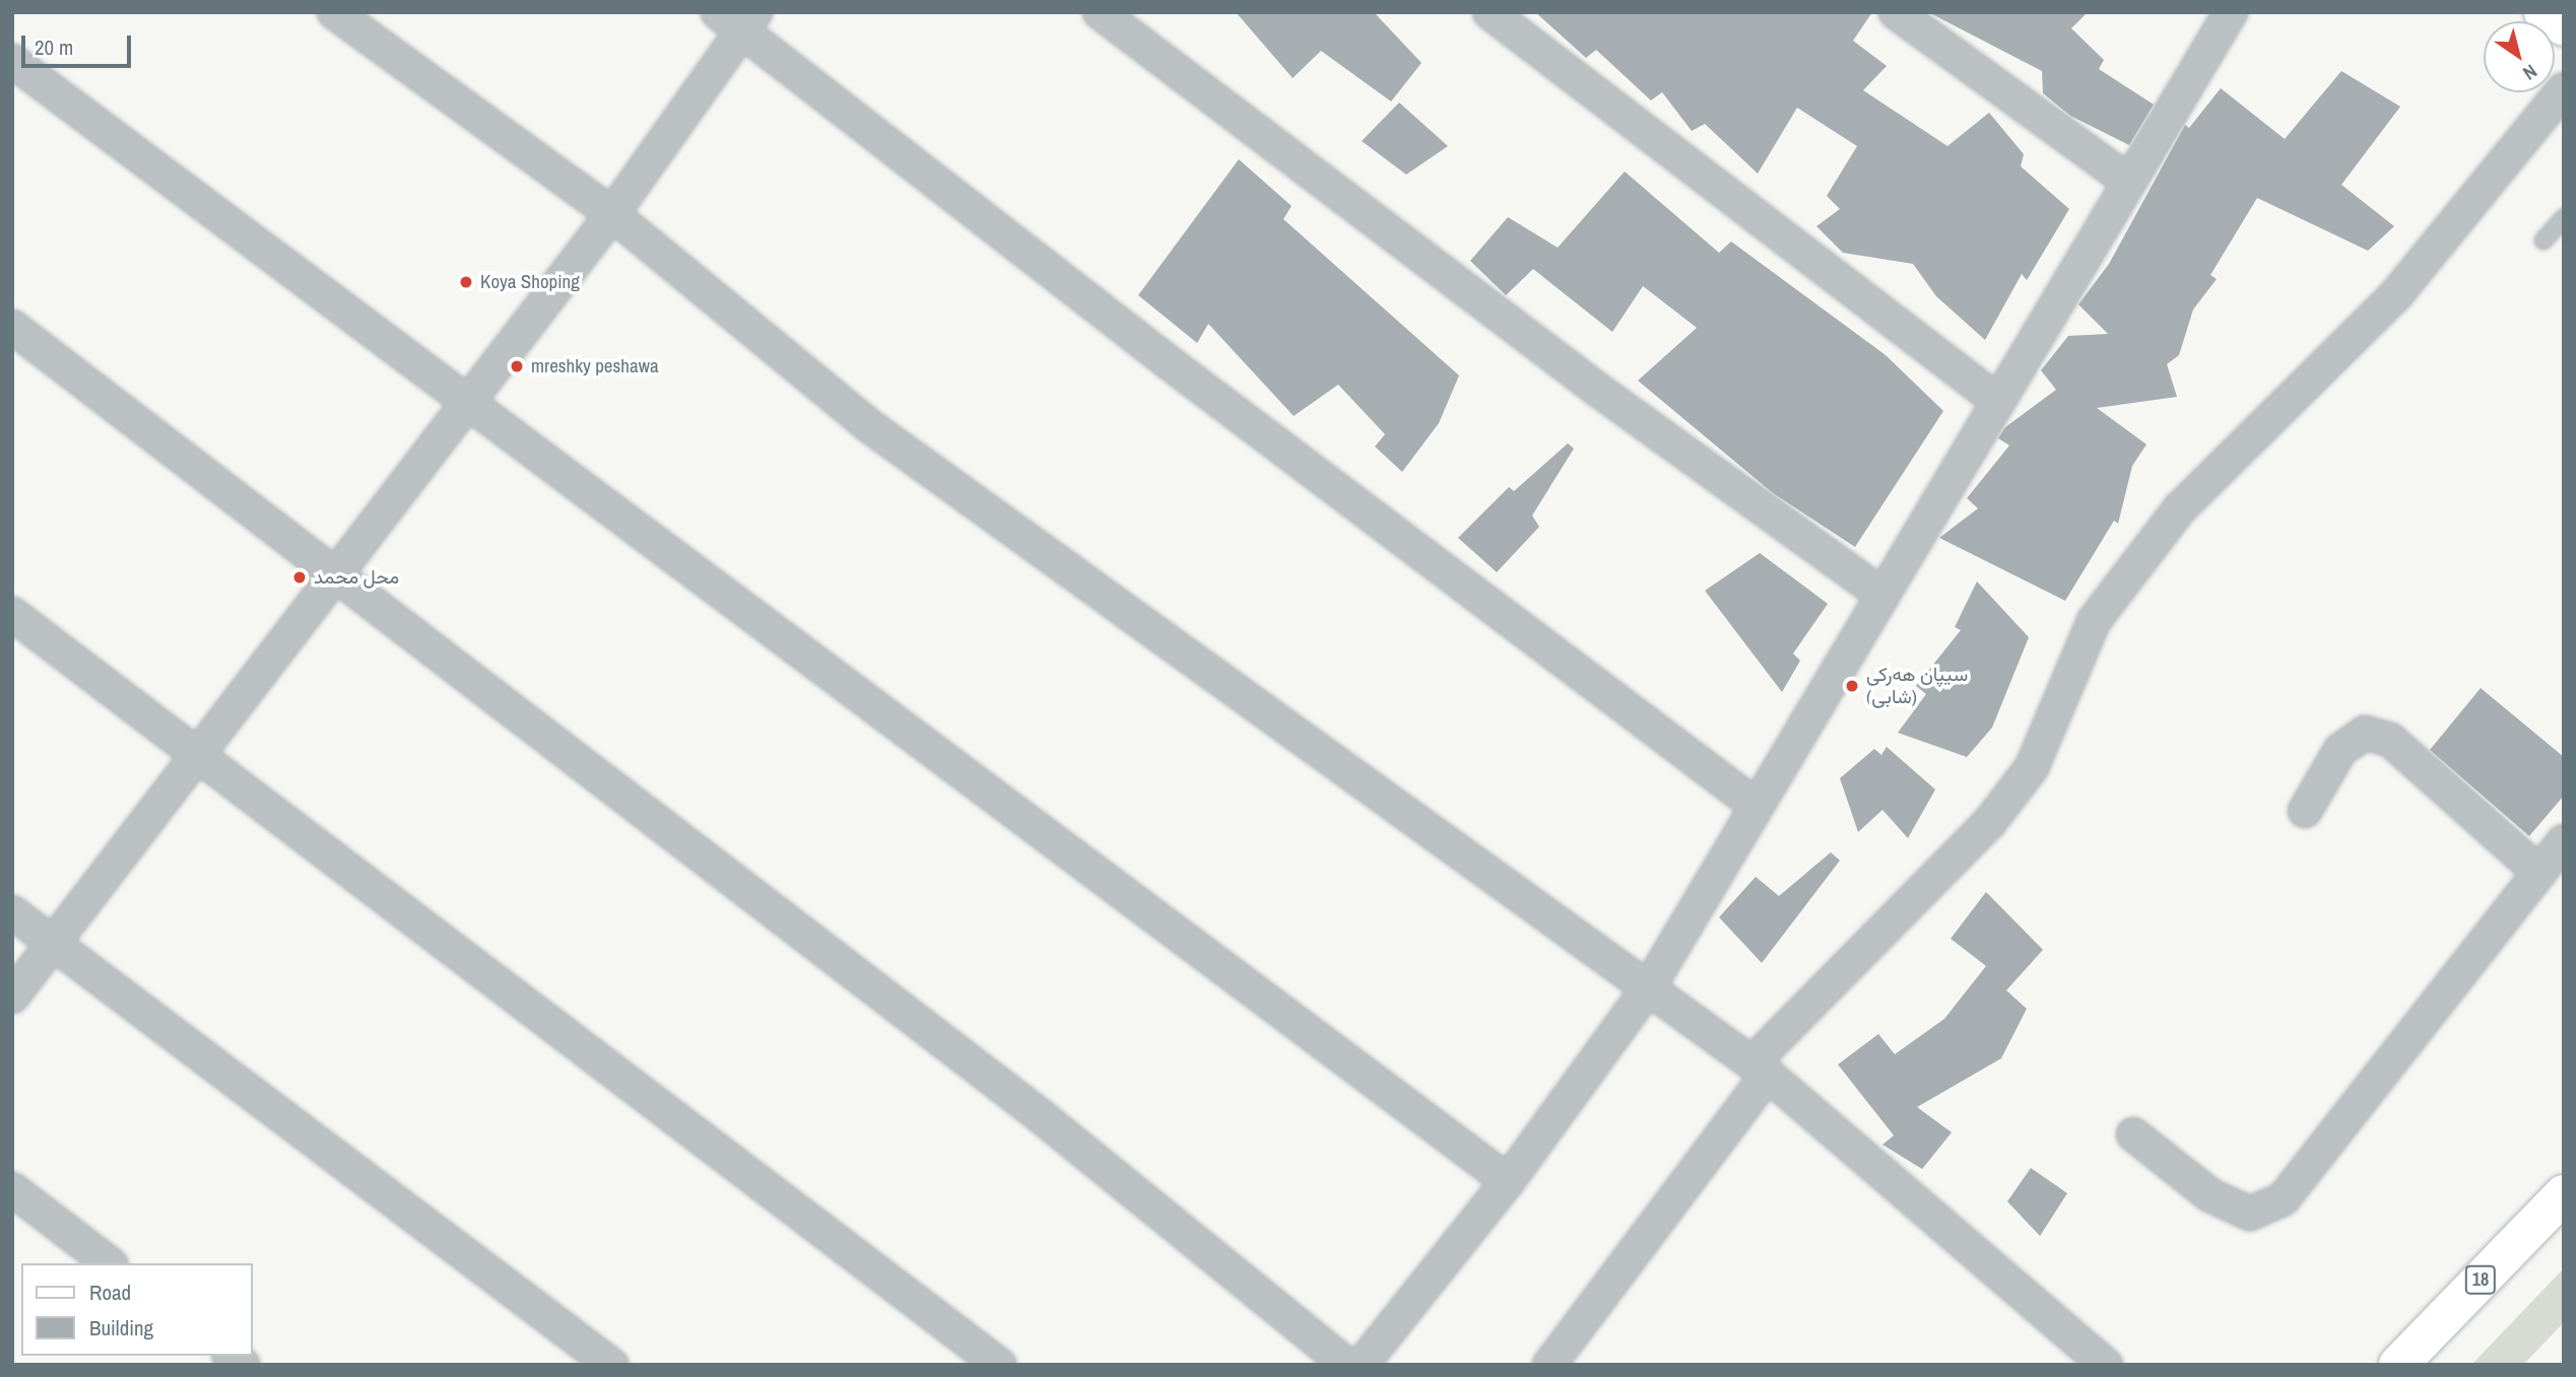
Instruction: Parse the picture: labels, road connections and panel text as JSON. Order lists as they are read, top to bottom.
{
  "streets": {
    "main road": ["18"]
  },
  "places": [
    "Koya Shoping",
    "mreshky peshawa",
    "محل محمد",
    "سیپان هەرکی (شابی)"
  ],
  "legend": ["Road", "Building"],
  "scale_bar": "20 m",
  "north": "bottom right"
}
